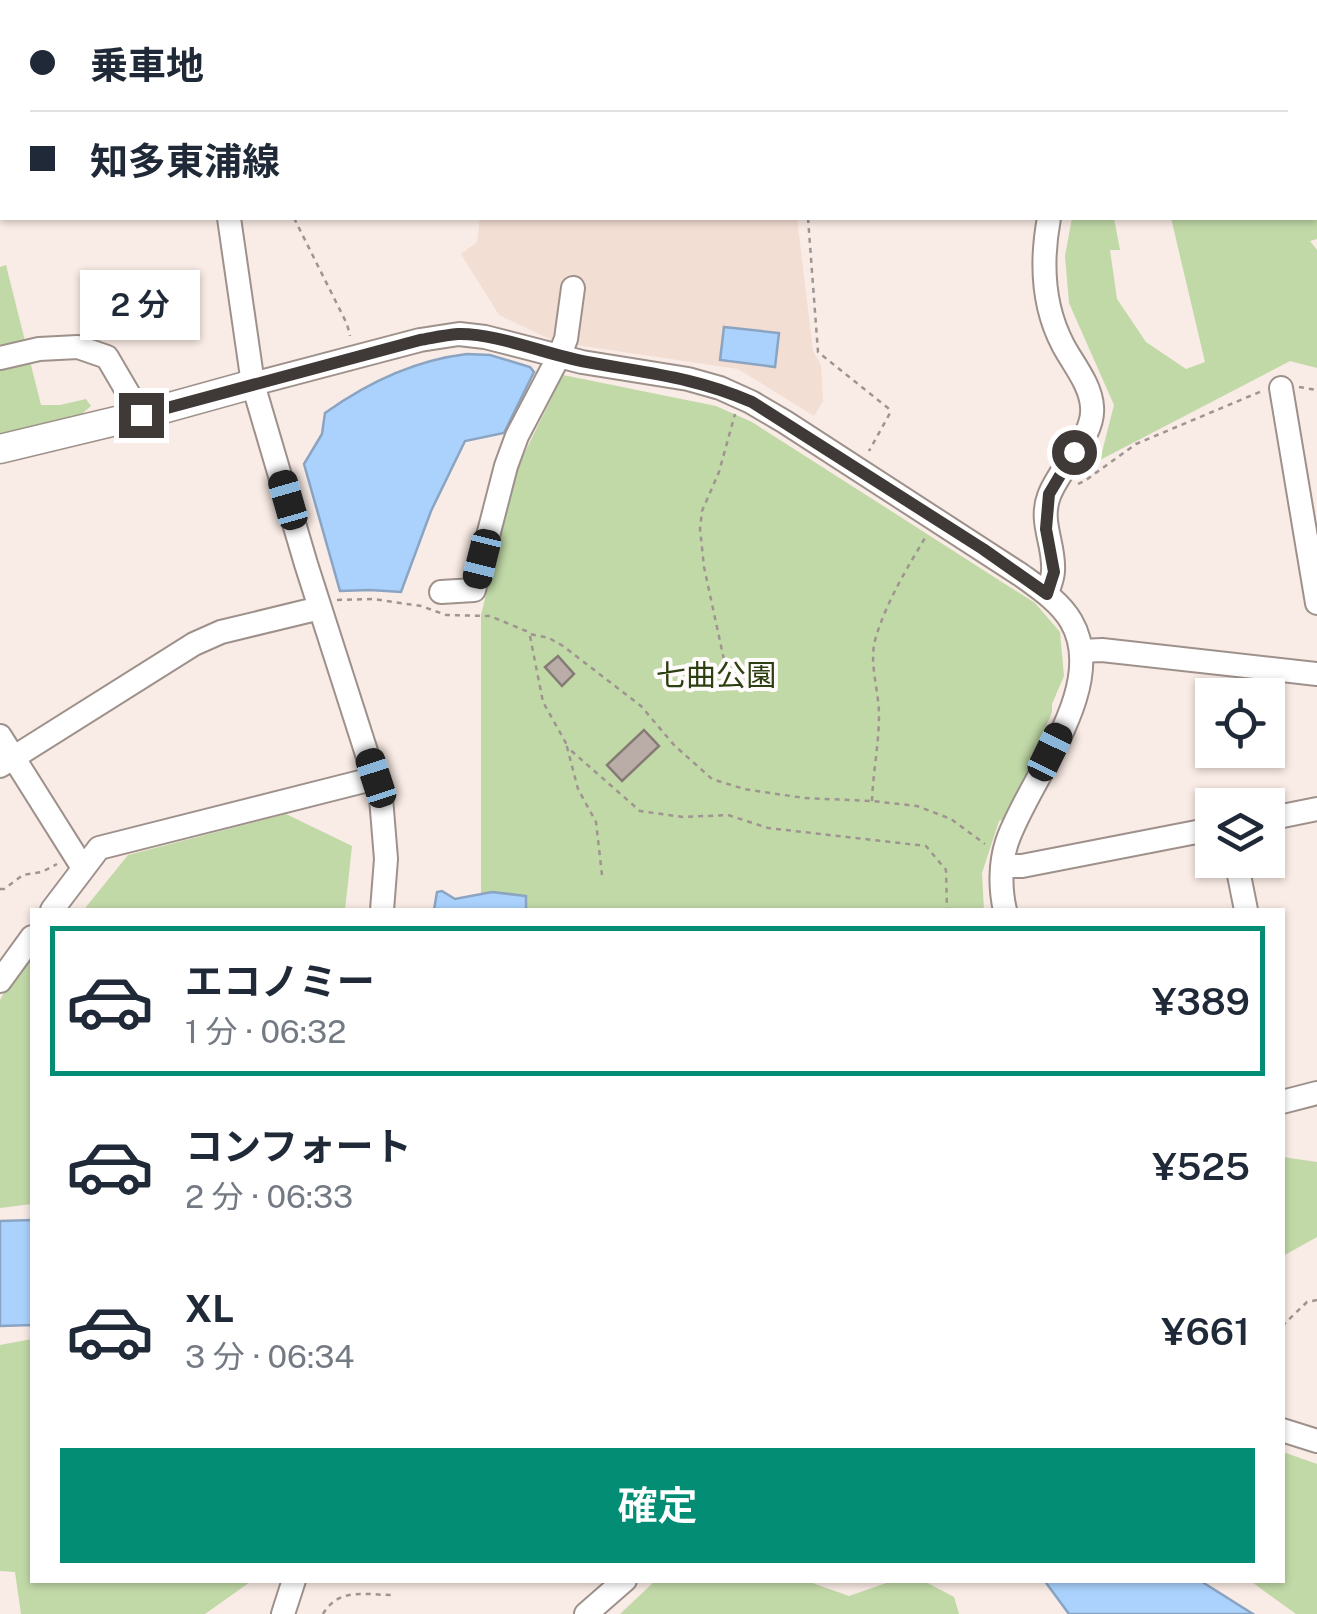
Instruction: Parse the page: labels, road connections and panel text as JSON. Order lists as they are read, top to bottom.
{
  "parks": ["七曲公園"],
  "page": {
    "banner": ["乗車地", "知多東浦線"],
    "bubble": "2 分",
    "list": [
      {
        "name": "エコノミー",
        "note": "1 分 · 06:32",
        "value": "¥389"
      },
      {
        "name": "コンフォート",
        "note": "2 分 · 06:33",
        "value": "¥525"
      },
      {
        "name": "XL",
        "note": "3 分 · 06:34",
        "value": "¥661"
      }
    ],
    "buttons": "確定"
  }
}
